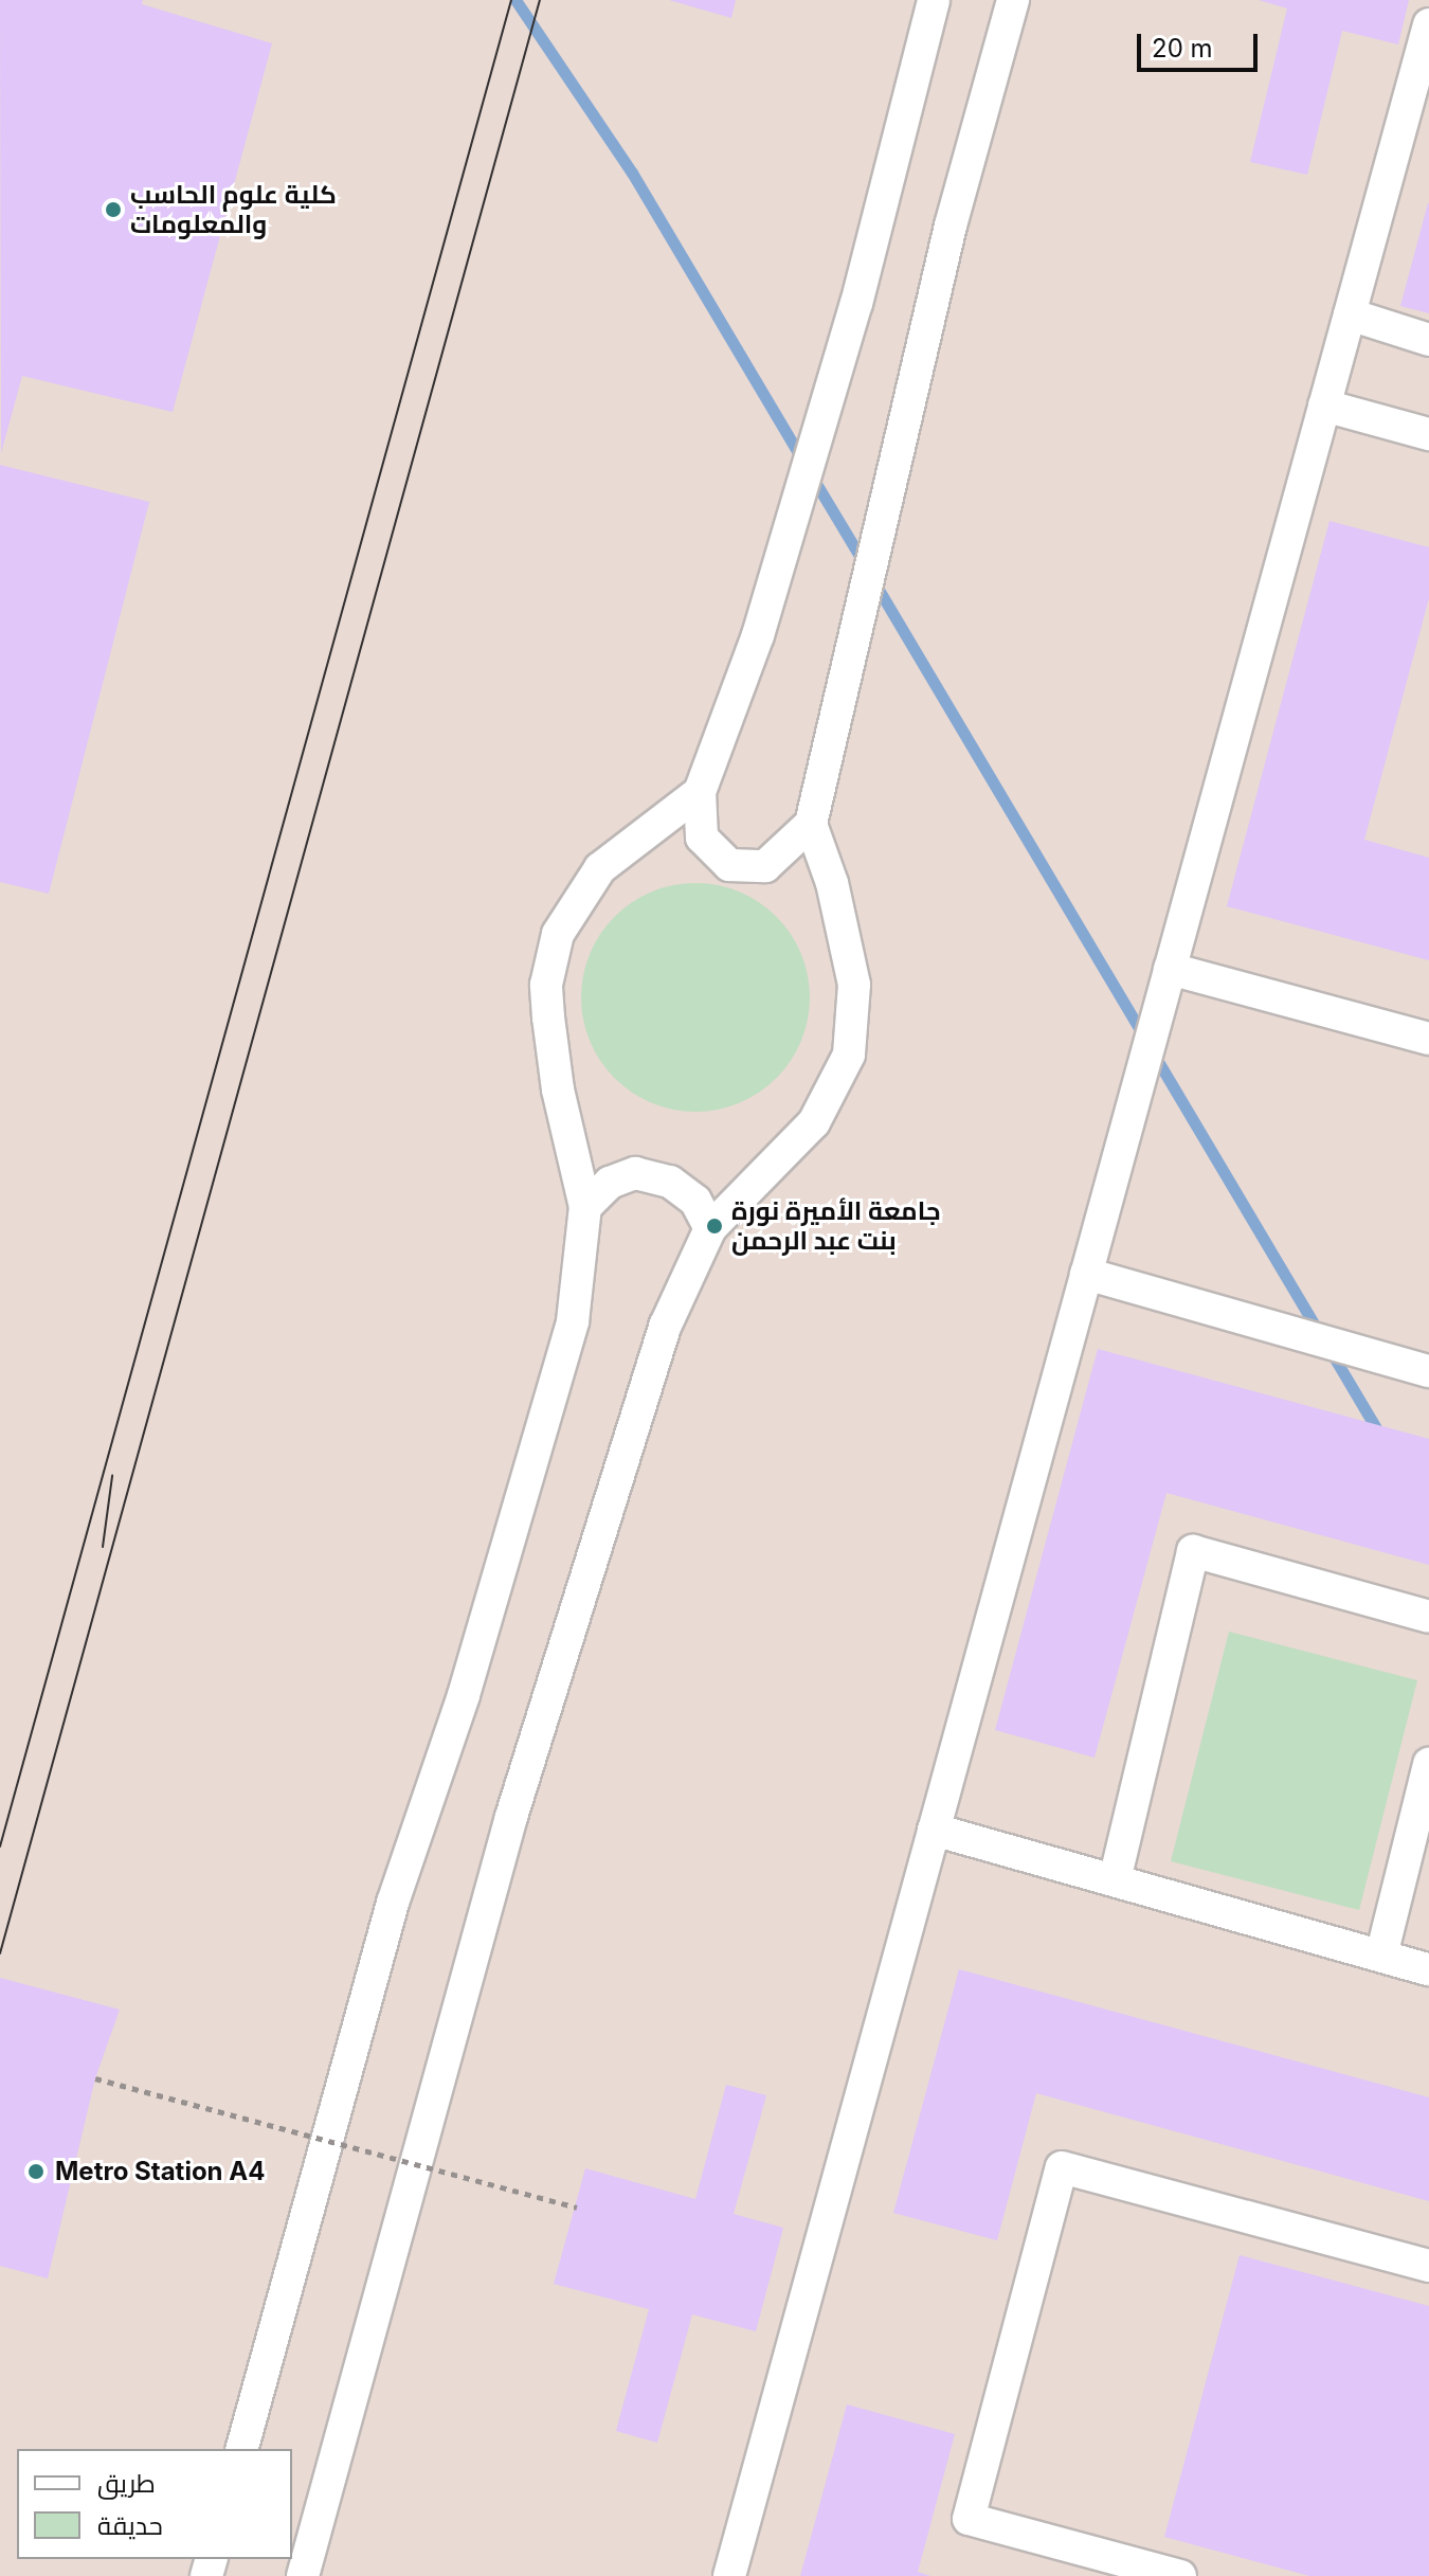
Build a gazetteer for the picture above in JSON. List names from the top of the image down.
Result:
{
  "places": ["كلية علوم الحاسب والمعلومات", "جامعة الأميرة نورة بنت عبد الرحمن", "Metro Station A4"],
  "legend": ["طريق", "حديقة"],
  "scale_bar": "20 m"
}
